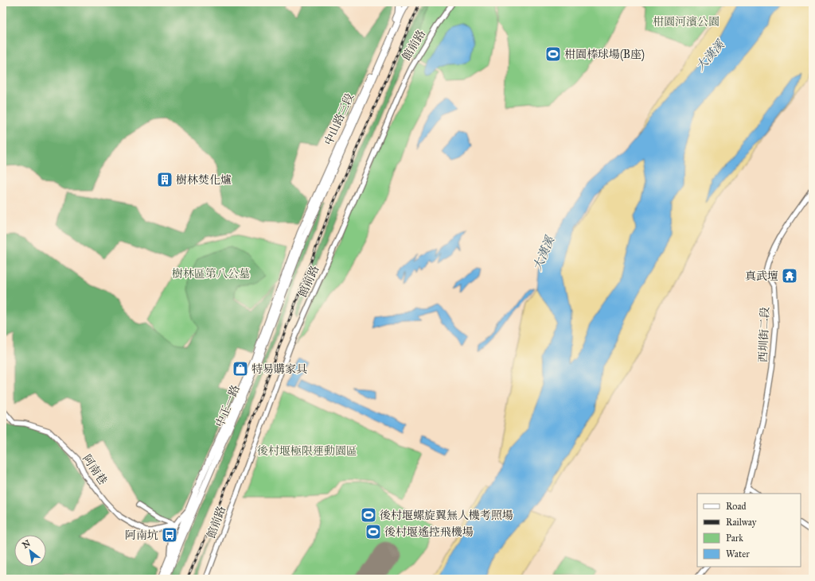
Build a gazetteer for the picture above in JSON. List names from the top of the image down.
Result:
{
  "streets": {
    "main road": ["中山路三段", "中正一路"],
    "street": ["館前路", "西圳街二段", "阿南巷"]
  },
  "crossings": [
    ["中山路三段", "中正一路"]
  ],
  "water": ["大漢溪"],
  "parks": ["柑園河濱公園", "樹林區第八公墓", "後村堰極限運動園區"],
  "places": {
    "sports": ["柑園棒球場(B座)", "後村堰螺旋翼無人機考照場", "後村堰遙控飛機場"],
    "building": ["樹林焚化爐"],
    "temple": ["真武壇"],
    "shop": ["特易購家具"],
    "bus stop": ["阿南坑"]
  },
  "legend": [
    "Road",
    "Railway",
    "Park",
    "Water"
  ],
  "north": "top left"
}
